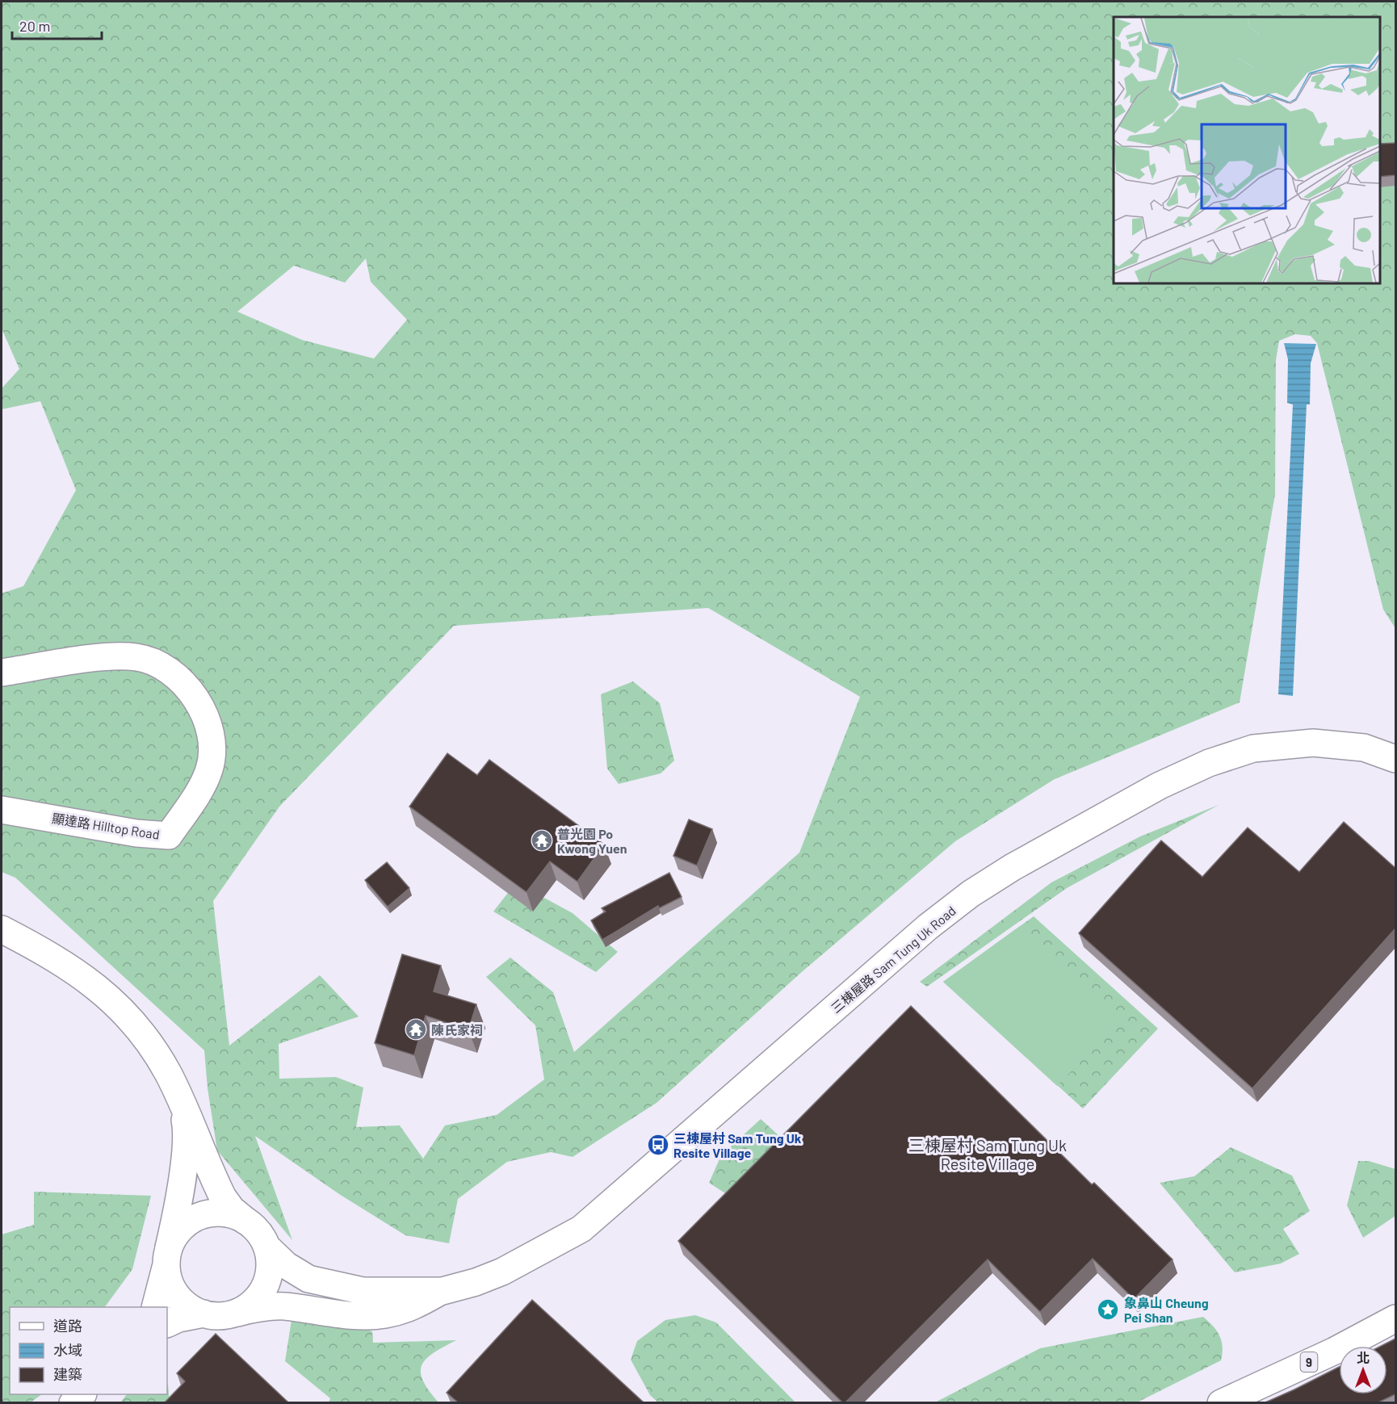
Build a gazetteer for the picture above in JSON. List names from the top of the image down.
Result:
{
  "streets": {
    "main road": ["顯達路 Hilltop Road", "三棟屋路 Sam Tung Uk Road", "9"]
  },
  "districts": ["三棟屋村 Sam Tung Uk Resite Village"],
  "places": {
    "temple": ["普光園 Po Kwong Yuen", "陳氏家祠"],
    "bus stop": ["三棟屋村 Sam Tung Uk Resite Village"],
    "place": ["象鼻山 Cheung Pei Shan"]
  },
  "legend": ["道路", "水域", "建築"],
  "scale_bar": "20 m",
  "north": "top"
}
